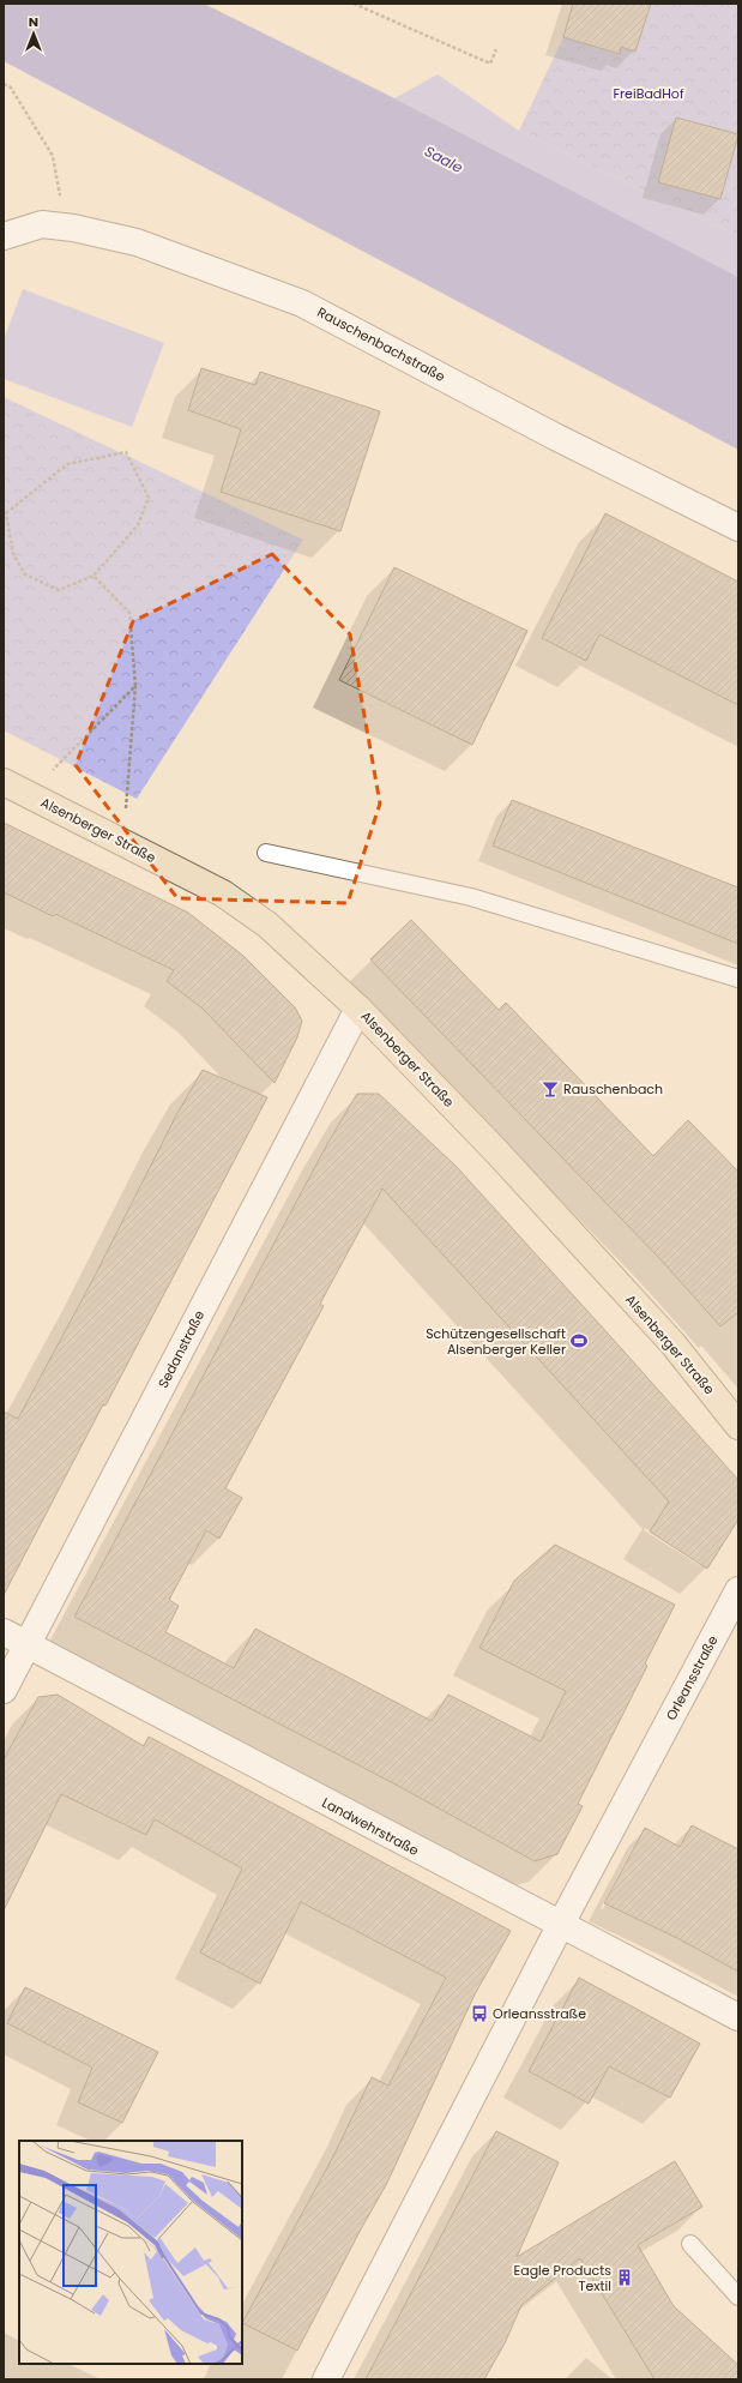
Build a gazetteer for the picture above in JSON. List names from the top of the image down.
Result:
{
  "streets": {
    "street": [
      "Rauschenbachstraße",
      "Alsenberger Straße",
      "Sedanstraße",
      "Orleansstraße",
      "Landwehrstraße"
    ]
  },
  "crossings": [
    ["Alsenberger Straße", "Sedanstraße"],
    ["Sedanstraße", "Landwehrstraße"],
    ["Orleansstraße", "Landwehrstraße"]
  ],
  "water": ["Saale"],
  "parks": ["FreiBadHof"],
  "places": {
    "bar": ["Rauschenbach"],
    "sports": ["Schützengesellschaft Alsenberger Keller"],
    "bus stop": ["Orleansstraße"],
    "building": ["Eagle Products Textil"]
  },
  "north": "top"
}
